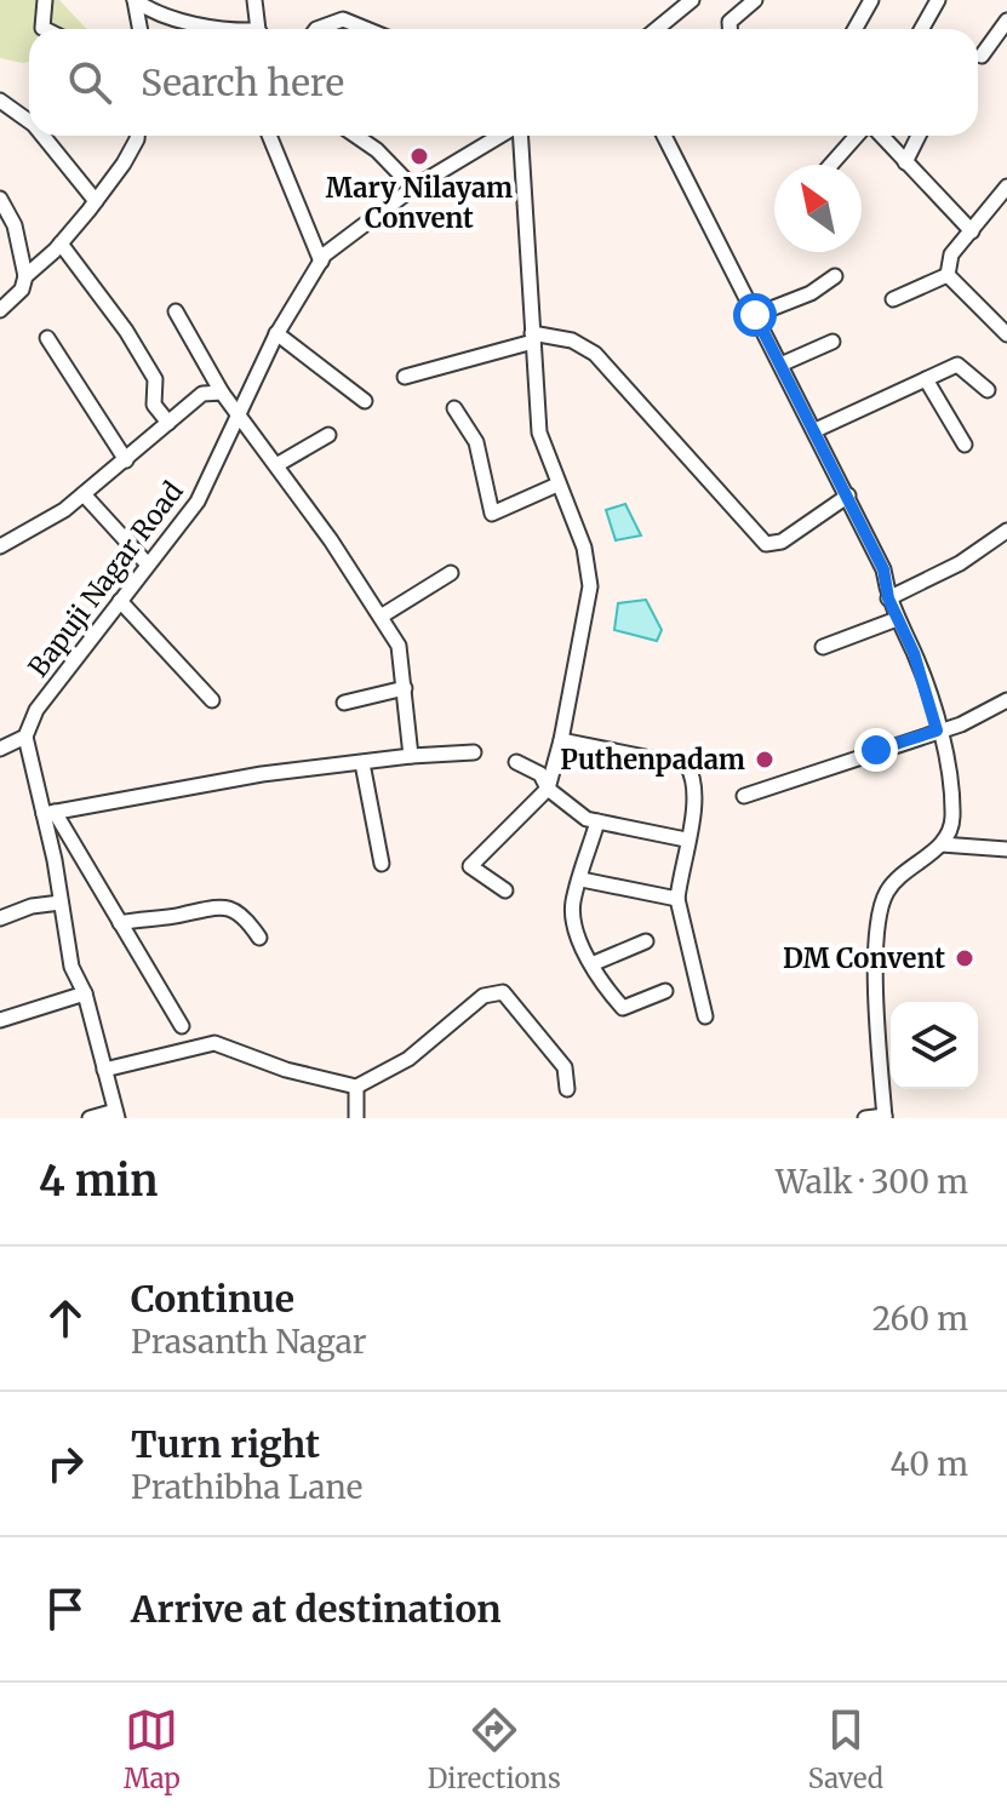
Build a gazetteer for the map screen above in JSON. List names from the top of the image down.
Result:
{
  "streets": {
    "street": ["Bapuji Nagar Road"]
  },
  "places": ["Mary Nilayam Convent", "Puthenpadam", "DM Convent"],
  "north": "top left",
  "page": {
    "search": "Search here",
    "heading": ["4 min", "Walk · 300 m"],
    "list": [
      ["Continue", "Prasanth Nagar", "260 m"],
      ["Turn right", "Prathibha Lane", "40 m"],
      "Arrive at destination"
    ],
    "nav": ["Map", "Directions", "Saved"]
  }
}
